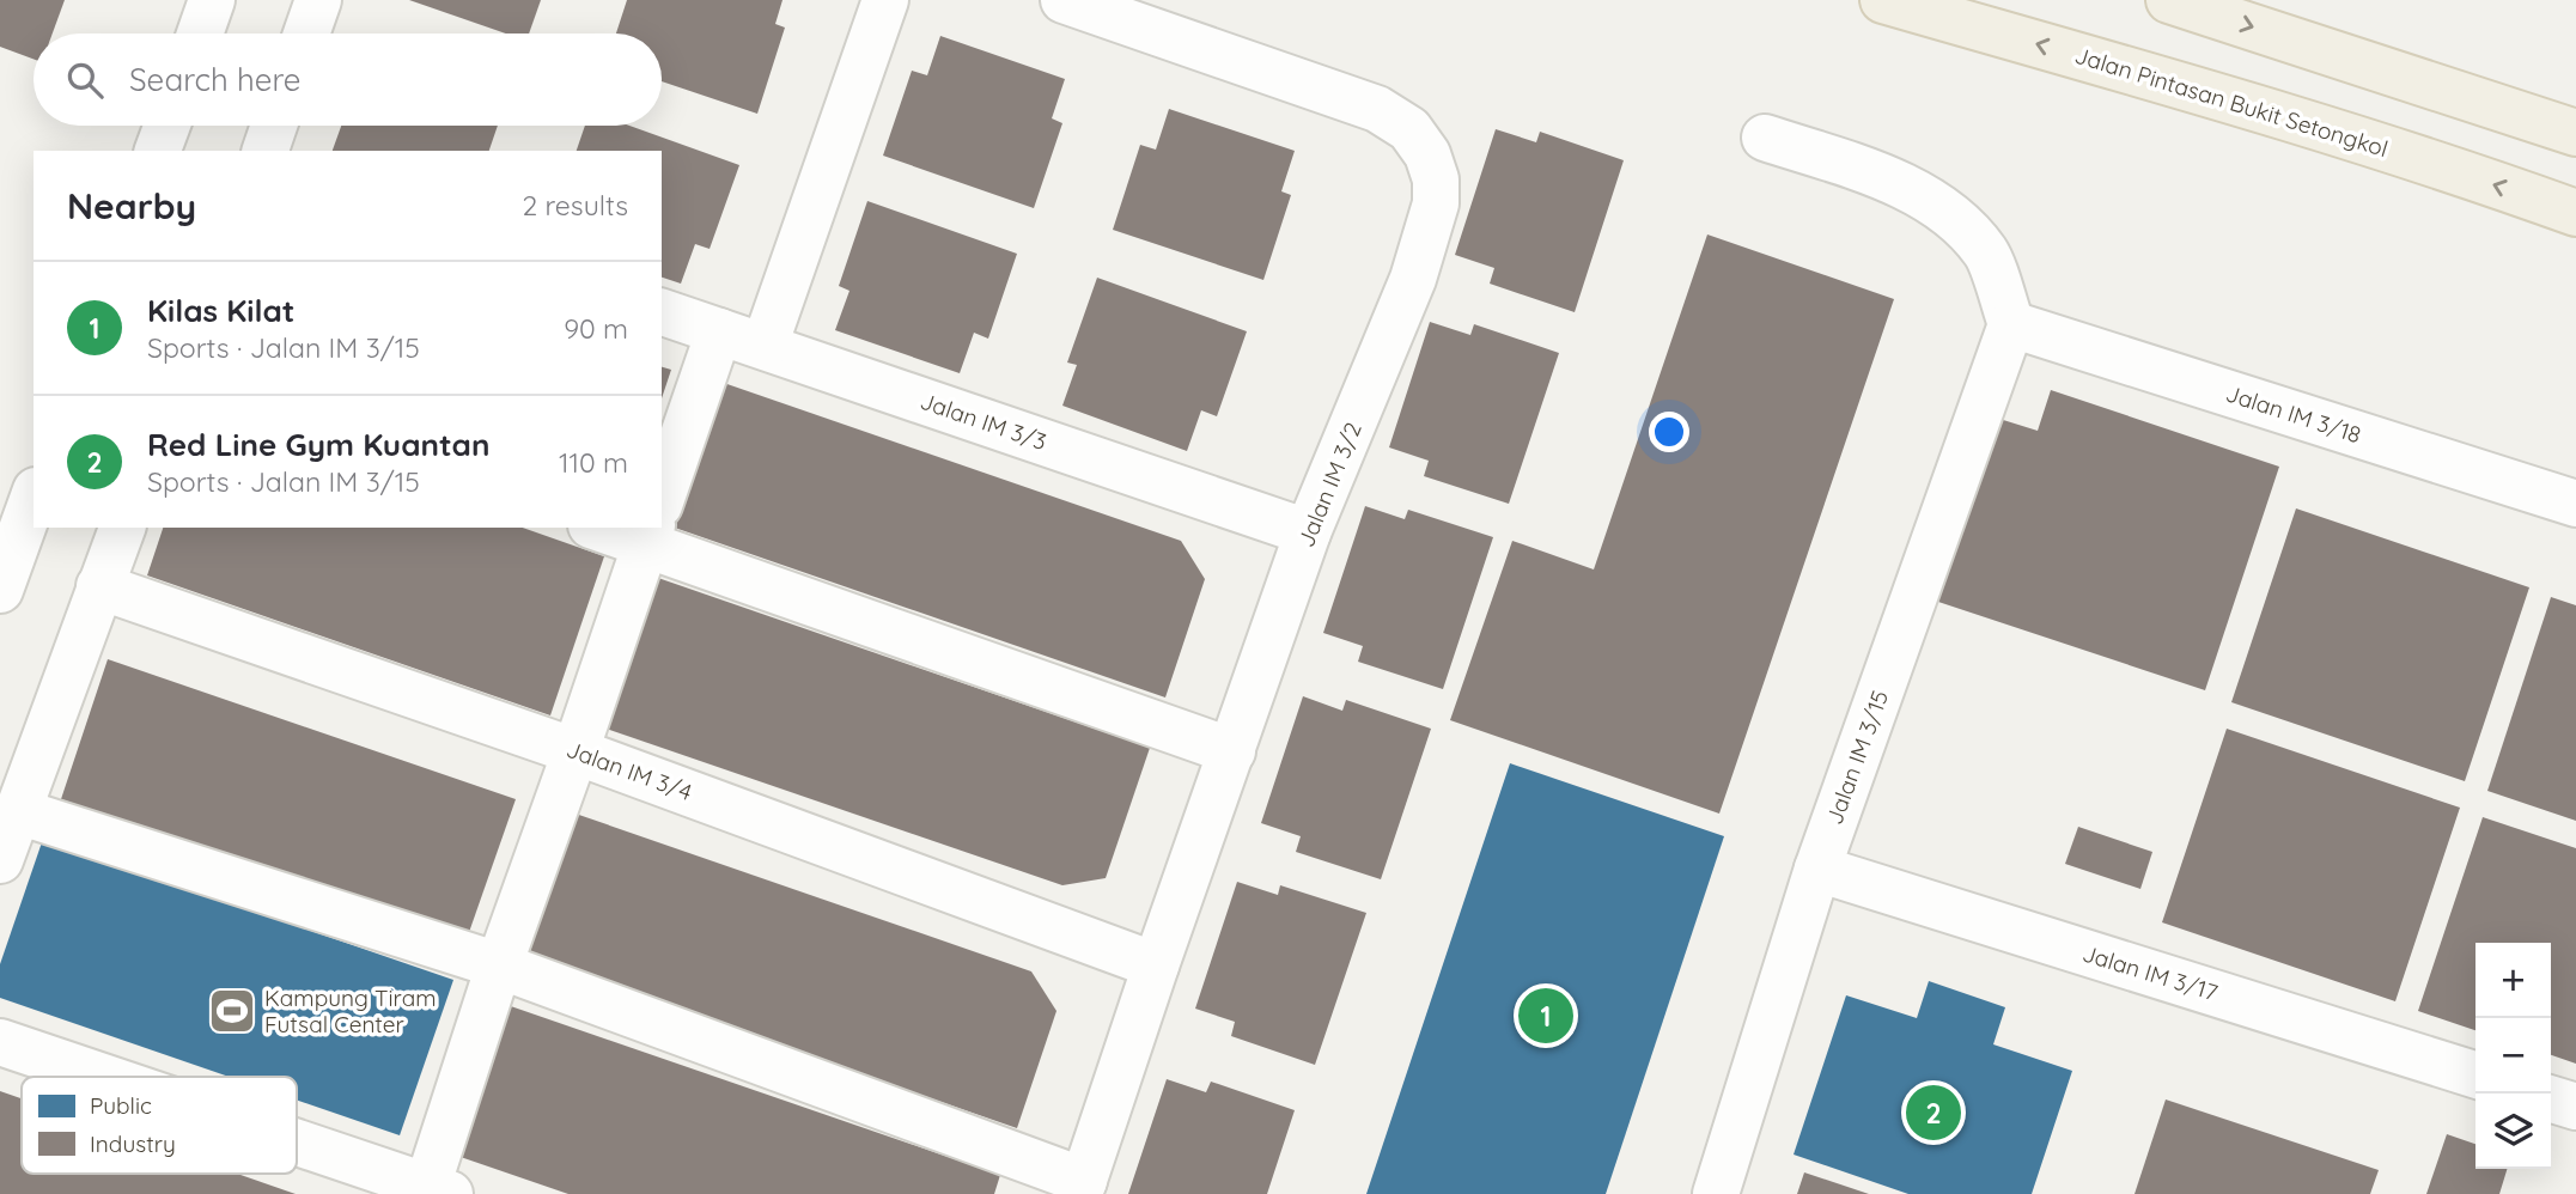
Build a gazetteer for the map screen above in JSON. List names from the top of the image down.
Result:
{
  "streets": {
    "main road": ["Jalan Pintasan Bukit Setongkol"],
    "street": [
      "Jalan IM 3/18",
      "Jalan IM 3/3",
      "Jalan IM 3/2",
      "Jalan IM 3/15",
      "Jalan IM 3/4",
      "Jalan IM 3/17"
    ]
  },
  "crossings": [
    ["Jalan IM 3/18", "Jalan IM 3/15"],
    ["Jalan IM 3/3", "Jalan IM 3/2"],
    ["Jalan IM 3/2", "Jalan IM 3/4"],
    ["Jalan IM 3/15", "Jalan IM 3/17"]
  ],
  "places": {
    "sports": ["Kampung Tiram Futsal Center"]
  },
  "legend": ["Public", "Industry"],
  "page": {
    "search": "Search here",
    "heading": ["Nearby", "2 results"],
    "list": [
      {
        "mark": "1",
        "name": "Kilas Kilat",
        "note": "Sports · Jalan IM 3/15",
        "value": "90 m"
      },
      {
        "mark": "2",
        "name": "Red Line Gym Kuantan",
        "note": "Sports · Jalan IM 3/15",
        "value": "110 m"
      }
    ],
    "map_buttons": ["+", "−"],
    "pins": ["1", "2"]
  }
}
